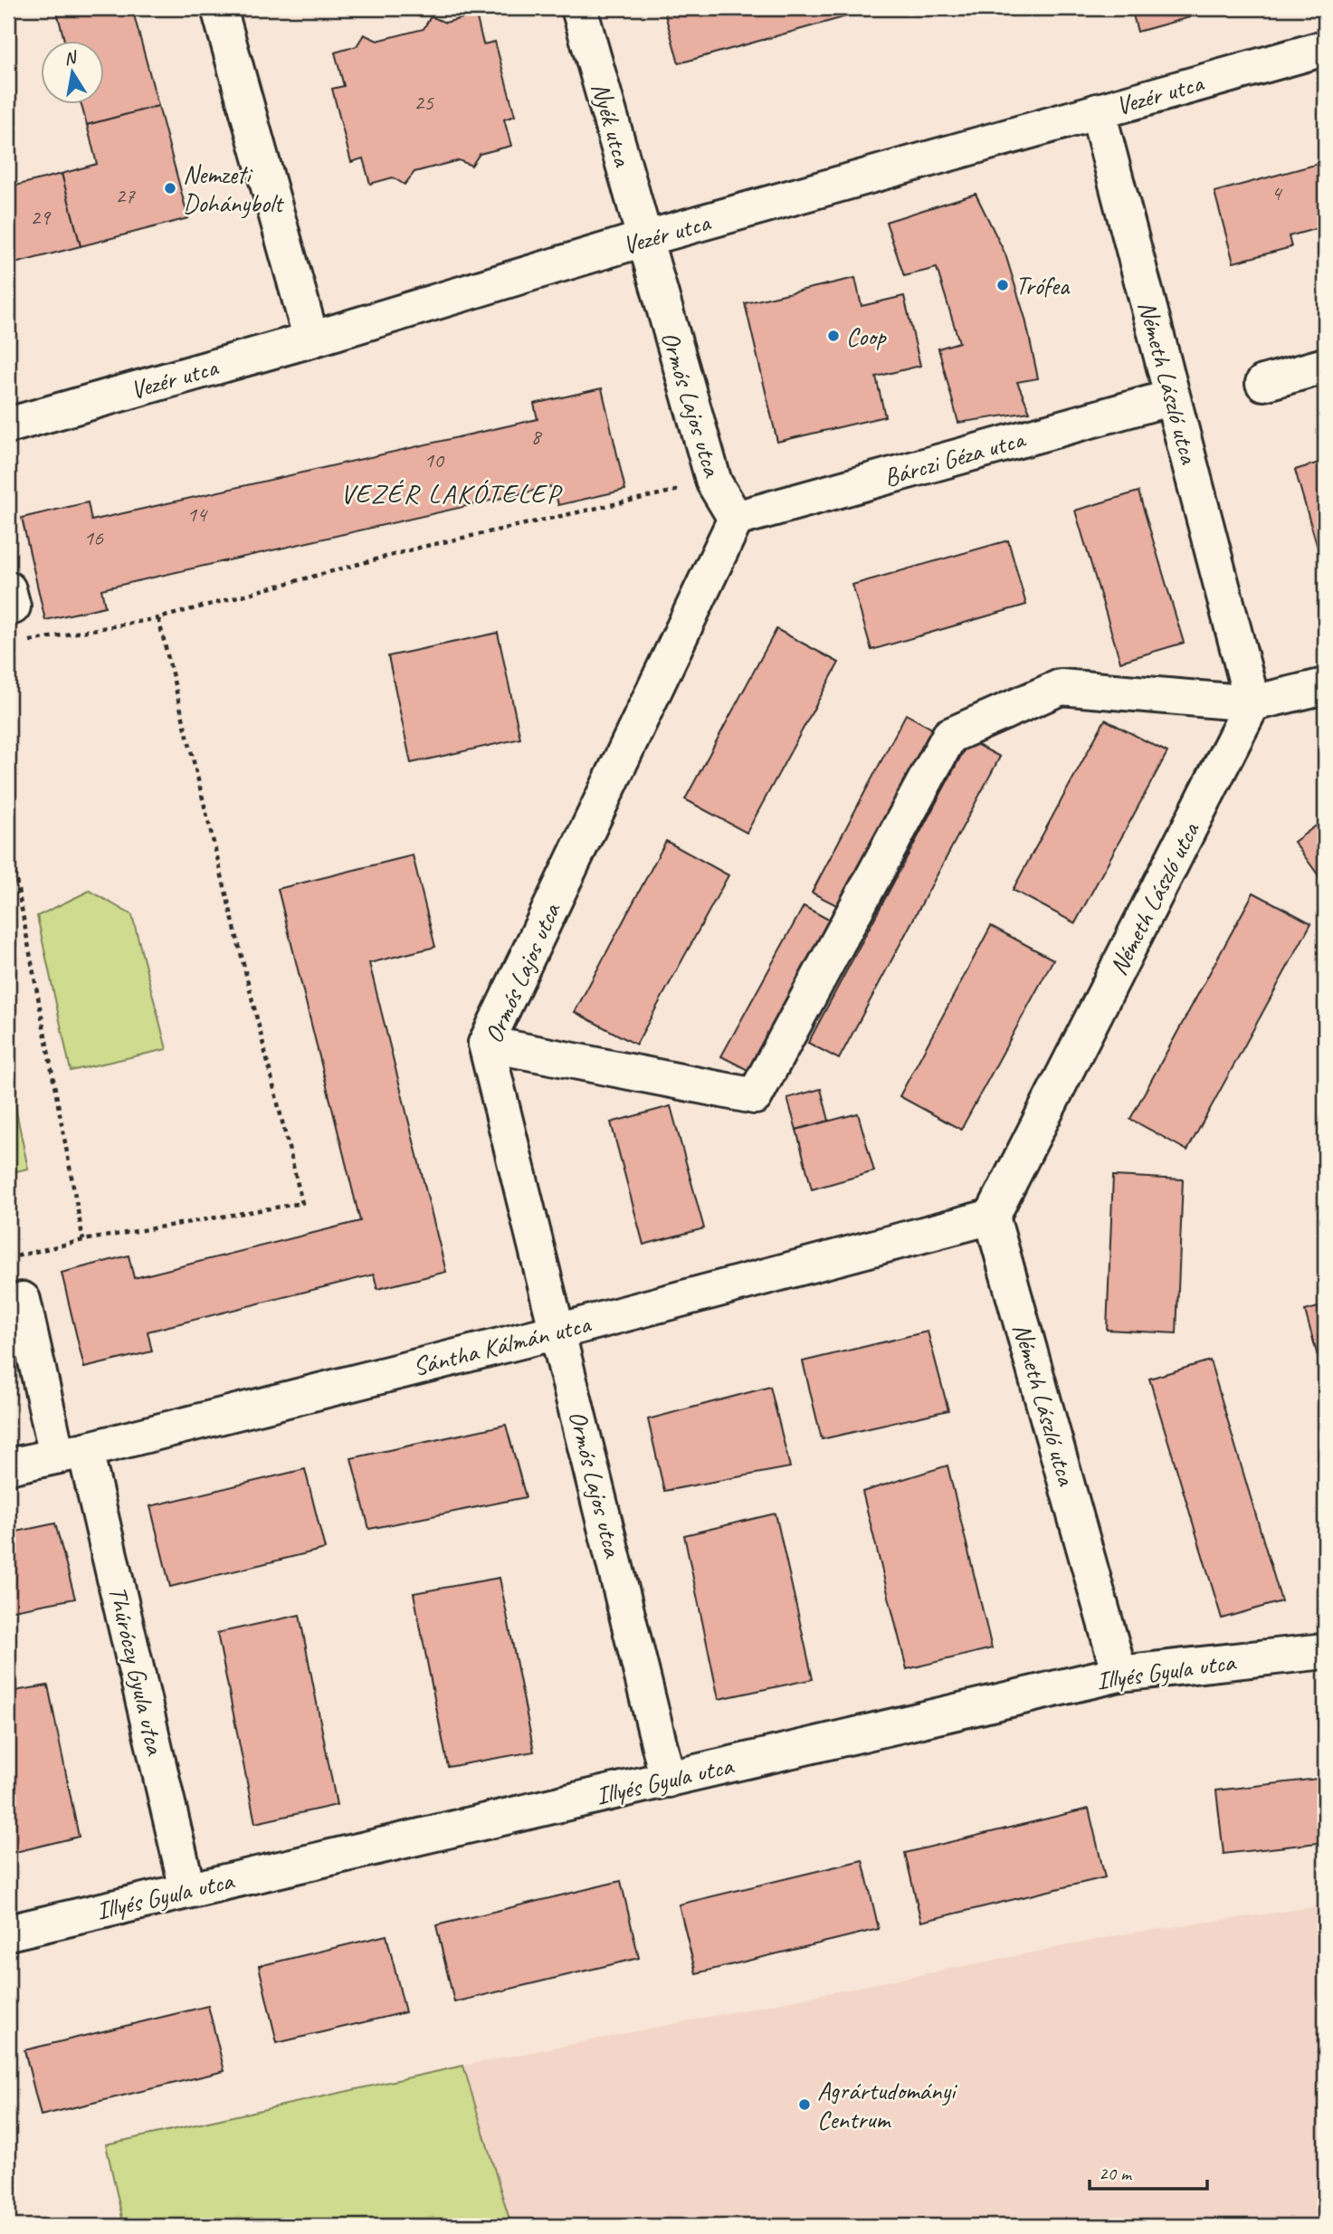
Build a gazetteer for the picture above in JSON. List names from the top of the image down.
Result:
{
  "streets": {
    "street": [
      "Vezér utca",
      "Nyék utca",
      "Németh László utca",
      "Ormós Lajos utca",
      "Bárczi Géza utca",
      "Sántha Kálmán utca",
      "Thúróczy Gyula utca",
      "Illyés Gyula utca"
    ]
  },
  "crossings": [
    ["Vezér utca", "Nyék utca"],
    ["Vezér utca", "Németh László utca"],
    ["Vezér utca", "Ormós Lajos utca"],
    ["Nyék utca", "Ormós Lajos utca"],
    ["Németh László utca", "Bárczi Géza utca"],
    ["Németh László utca", "Sántha Kálmán utca"],
    ["Németh László utca", "Illyés Gyula utca"],
    ["Ormós Lajos utca", "Bárczi Géza utca"],
    ["Ormós Lajos utca", "Sántha Kálmán utca"],
    ["Ormós Lajos utca", "Illyés Gyula utca"],
    ["Sántha Kálmán utca", "Thúróczy Gyula utca"],
    ["Thúróczy Gyula utca", "Illyés Gyula utca"]
  ],
  "districts": ["VEZÉR LAKÓTELEP"],
  "places": [
    "Nemzeti Dohánybolt",
    "Trófea",
    "Coop",
    "Agrártudományi Centrum"
  ],
  "house_numbers": [
    "25",
    "4",
    "27",
    "29",
    "8",
    "10",
    "14",
    "16"
  ],
  "scale_bar": "20 m",
  "north": "top"
}
